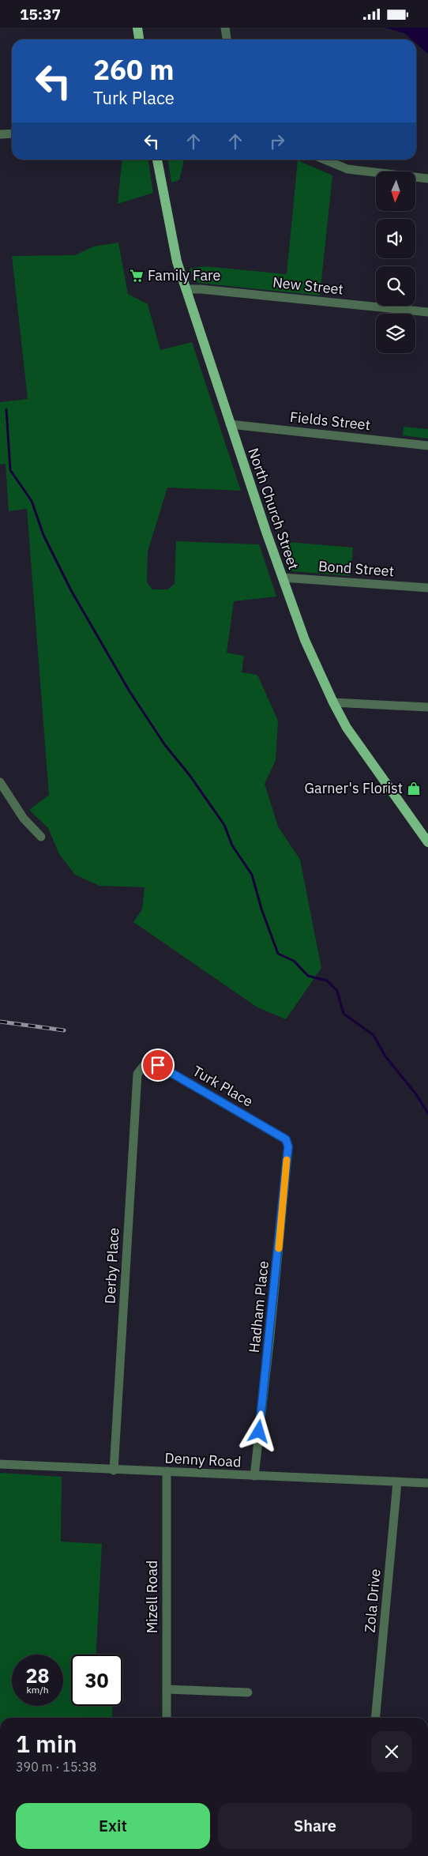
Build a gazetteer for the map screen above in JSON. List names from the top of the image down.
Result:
{
  "streets": {
    "main road": ["North Church Street"],
    "street": [
      "New Street",
      "Fields Street",
      "Bond Street",
      "Turk Place",
      "Derby Place",
      "Hadham Place",
      "Denny Road",
      "Mizell Road",
      "Zola Drive"
    ]
  },
  "crossings": [
    ["New Street", "North Church Street"],
    ["Fields Street", "North Church Street"],
    ["North Church Street", "Bond Street"],
    ["Turk Place", "Derby Place"],
    ["Turk Place", "Hadham Place"],
    ["Derby Place", "Denny Road"],
    ["Hadham Place", "Denny Road"],
    ["Denny Road", "Mizell Road"],
    ["Denny Road", "Zola Drive"]
  ],
  "places": {
    "supermarket": ["Family Fare"],
    "shop": ["Garner's Florist"]
  },
  "north": "bottom",
  "page": {
    "status": "15:37",
    "turn": ["260 m", "Turk Place"],
    "speed": "28 km/h",
    "limit": "30",
    "heading": ["1 min", "390 m · 15:38"],
    "buttons": ["Exit", "Share"]
  }
}
